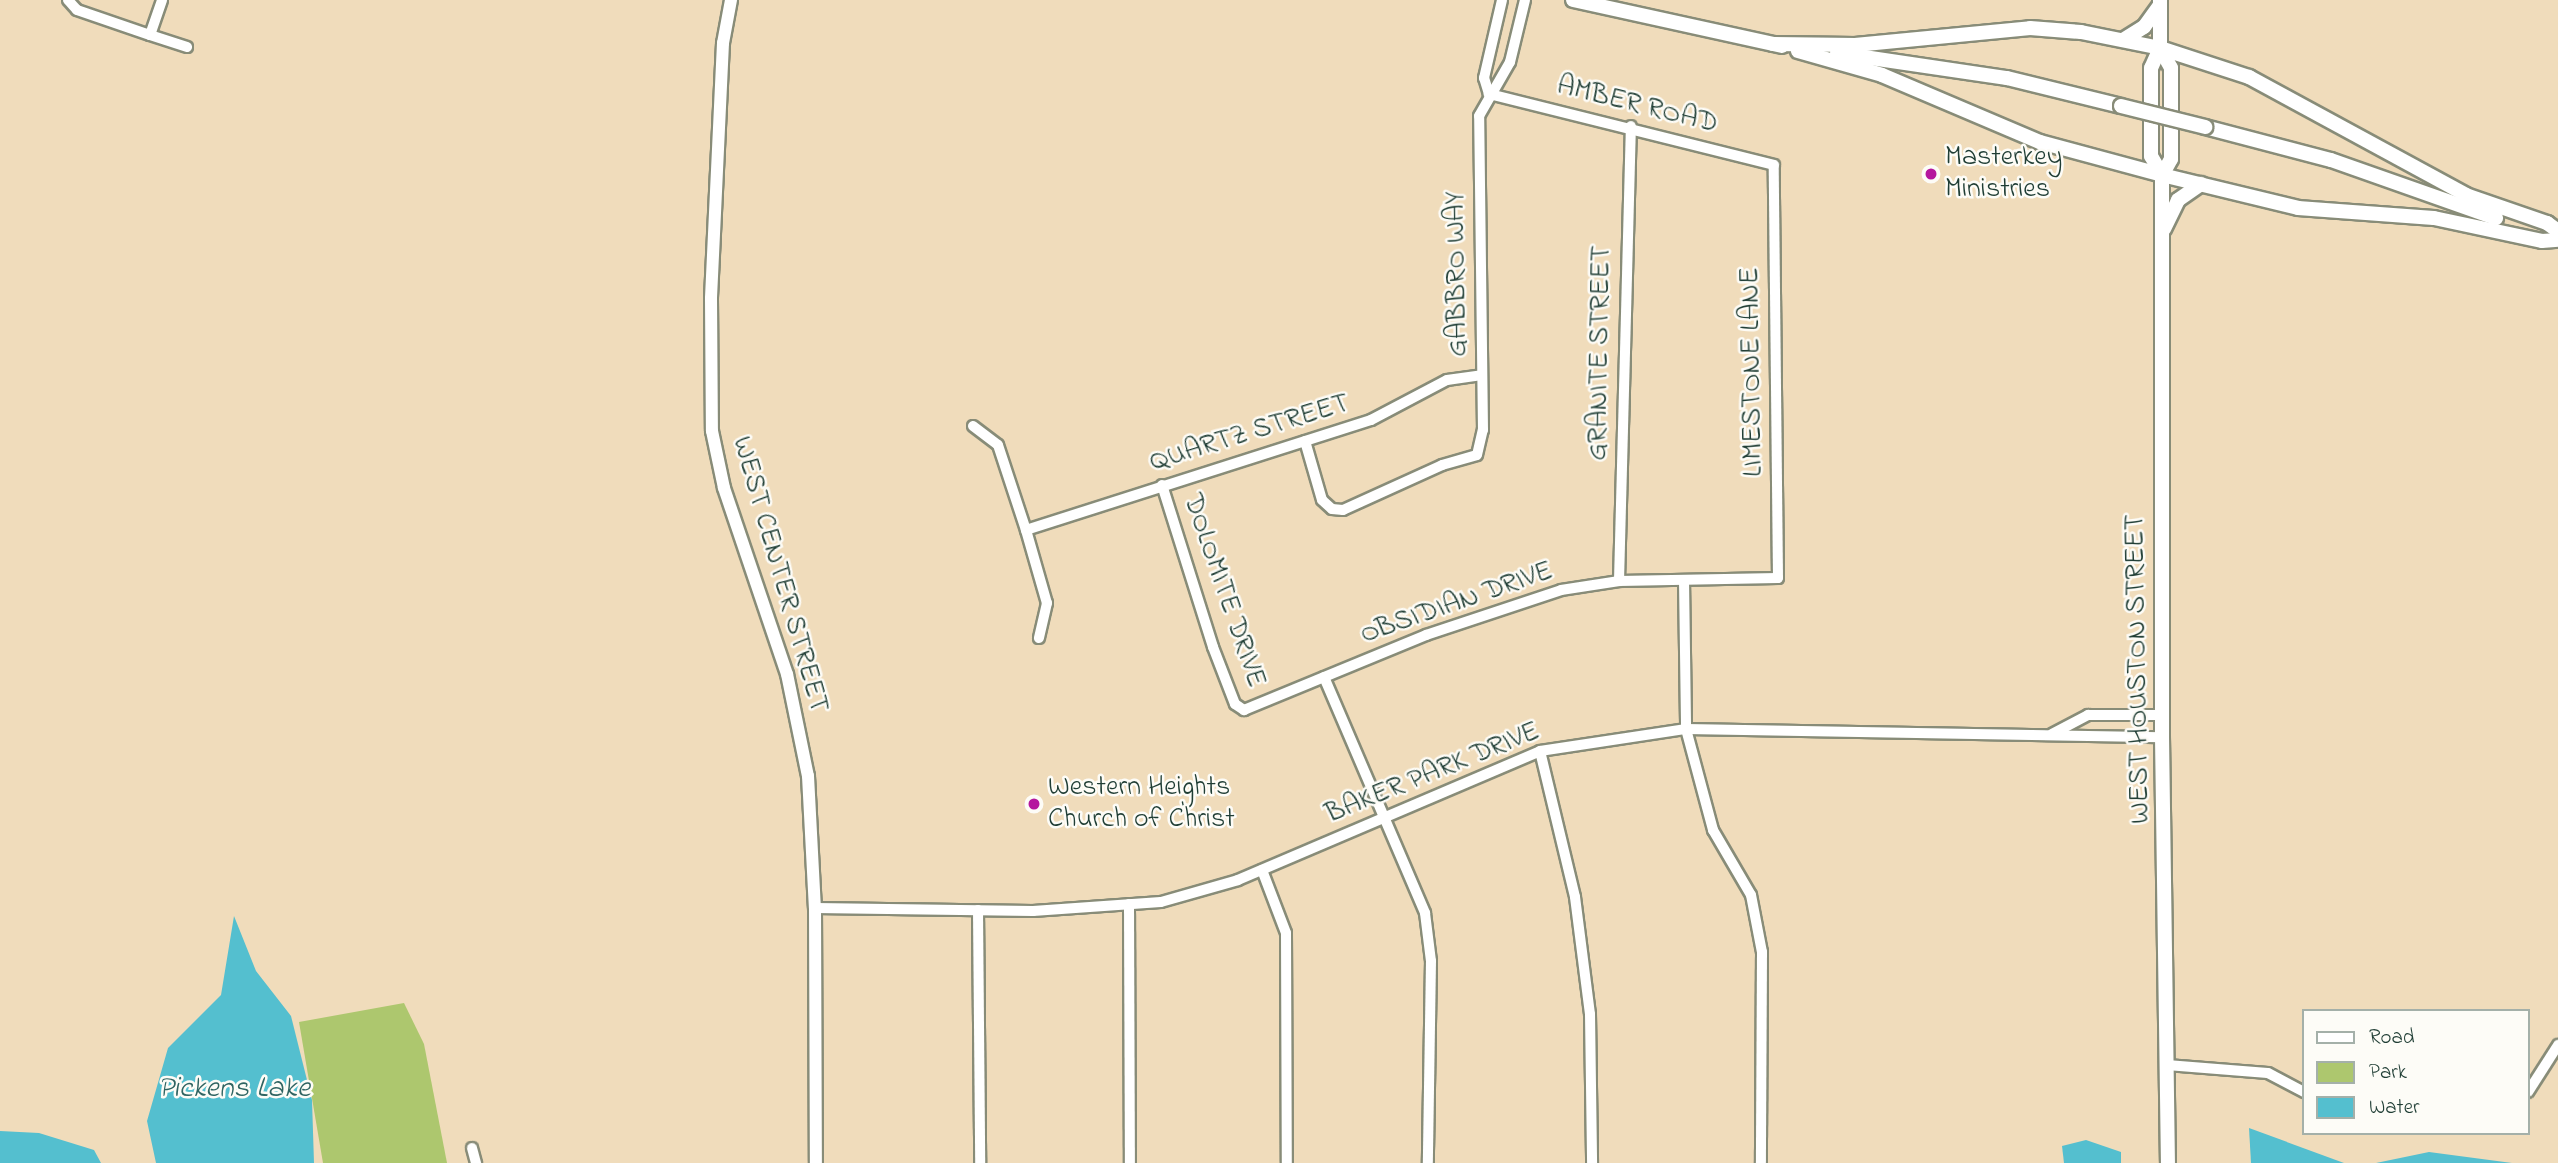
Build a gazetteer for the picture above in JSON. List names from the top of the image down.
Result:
{
  "streets": {
    "main road": ["WEST HOUSTON STREET"],
    "street": [
      "AMBER ROAD",
      "GABBRO WAY",
      "GRANITE STREET",
      "LIMESTONE LANE",
      "QUARTZ STREET",
      "WEST CENTER STREET",
      "DOLOMITE DRIVE",
      "OBSIDIAN DRIVE",
      "BAKER PARK DRIVE"
    ]
  },
  "crossings": [
    ["AMBER ROAD", "GABBRO WAY"],
    ["AMBER ROAD", "GRANITE STREET"],
    ["AMBER ROAD", "LIMESTONE LANE"],
    ["GABBRO WAY", "QUARTZ STREET"],
    ["GRANITE STREET", "OBSIDIAN DRIVE"],
    ["LIMESTONE LANE", "OBSIDIAN DRIVE"],
    ["QUARTZ STREET", "DOLOMITE DRIVE"],
    ["WEST CENTER STREET", "BAKER PARK DRIVE"],
    ["DOLOMITE DRIVE", "OBSIDIAN DRIVE"],
    ["WEST HOUSTON STREET", "BAKER PARK DRIVE"]
  ],
  "water": ["Pickens Lake"],
  "places": ["Masterkey Ministries", "Western Heights Church of Christ"],
  "legend": ["Road", "Park", "Water"]
}
